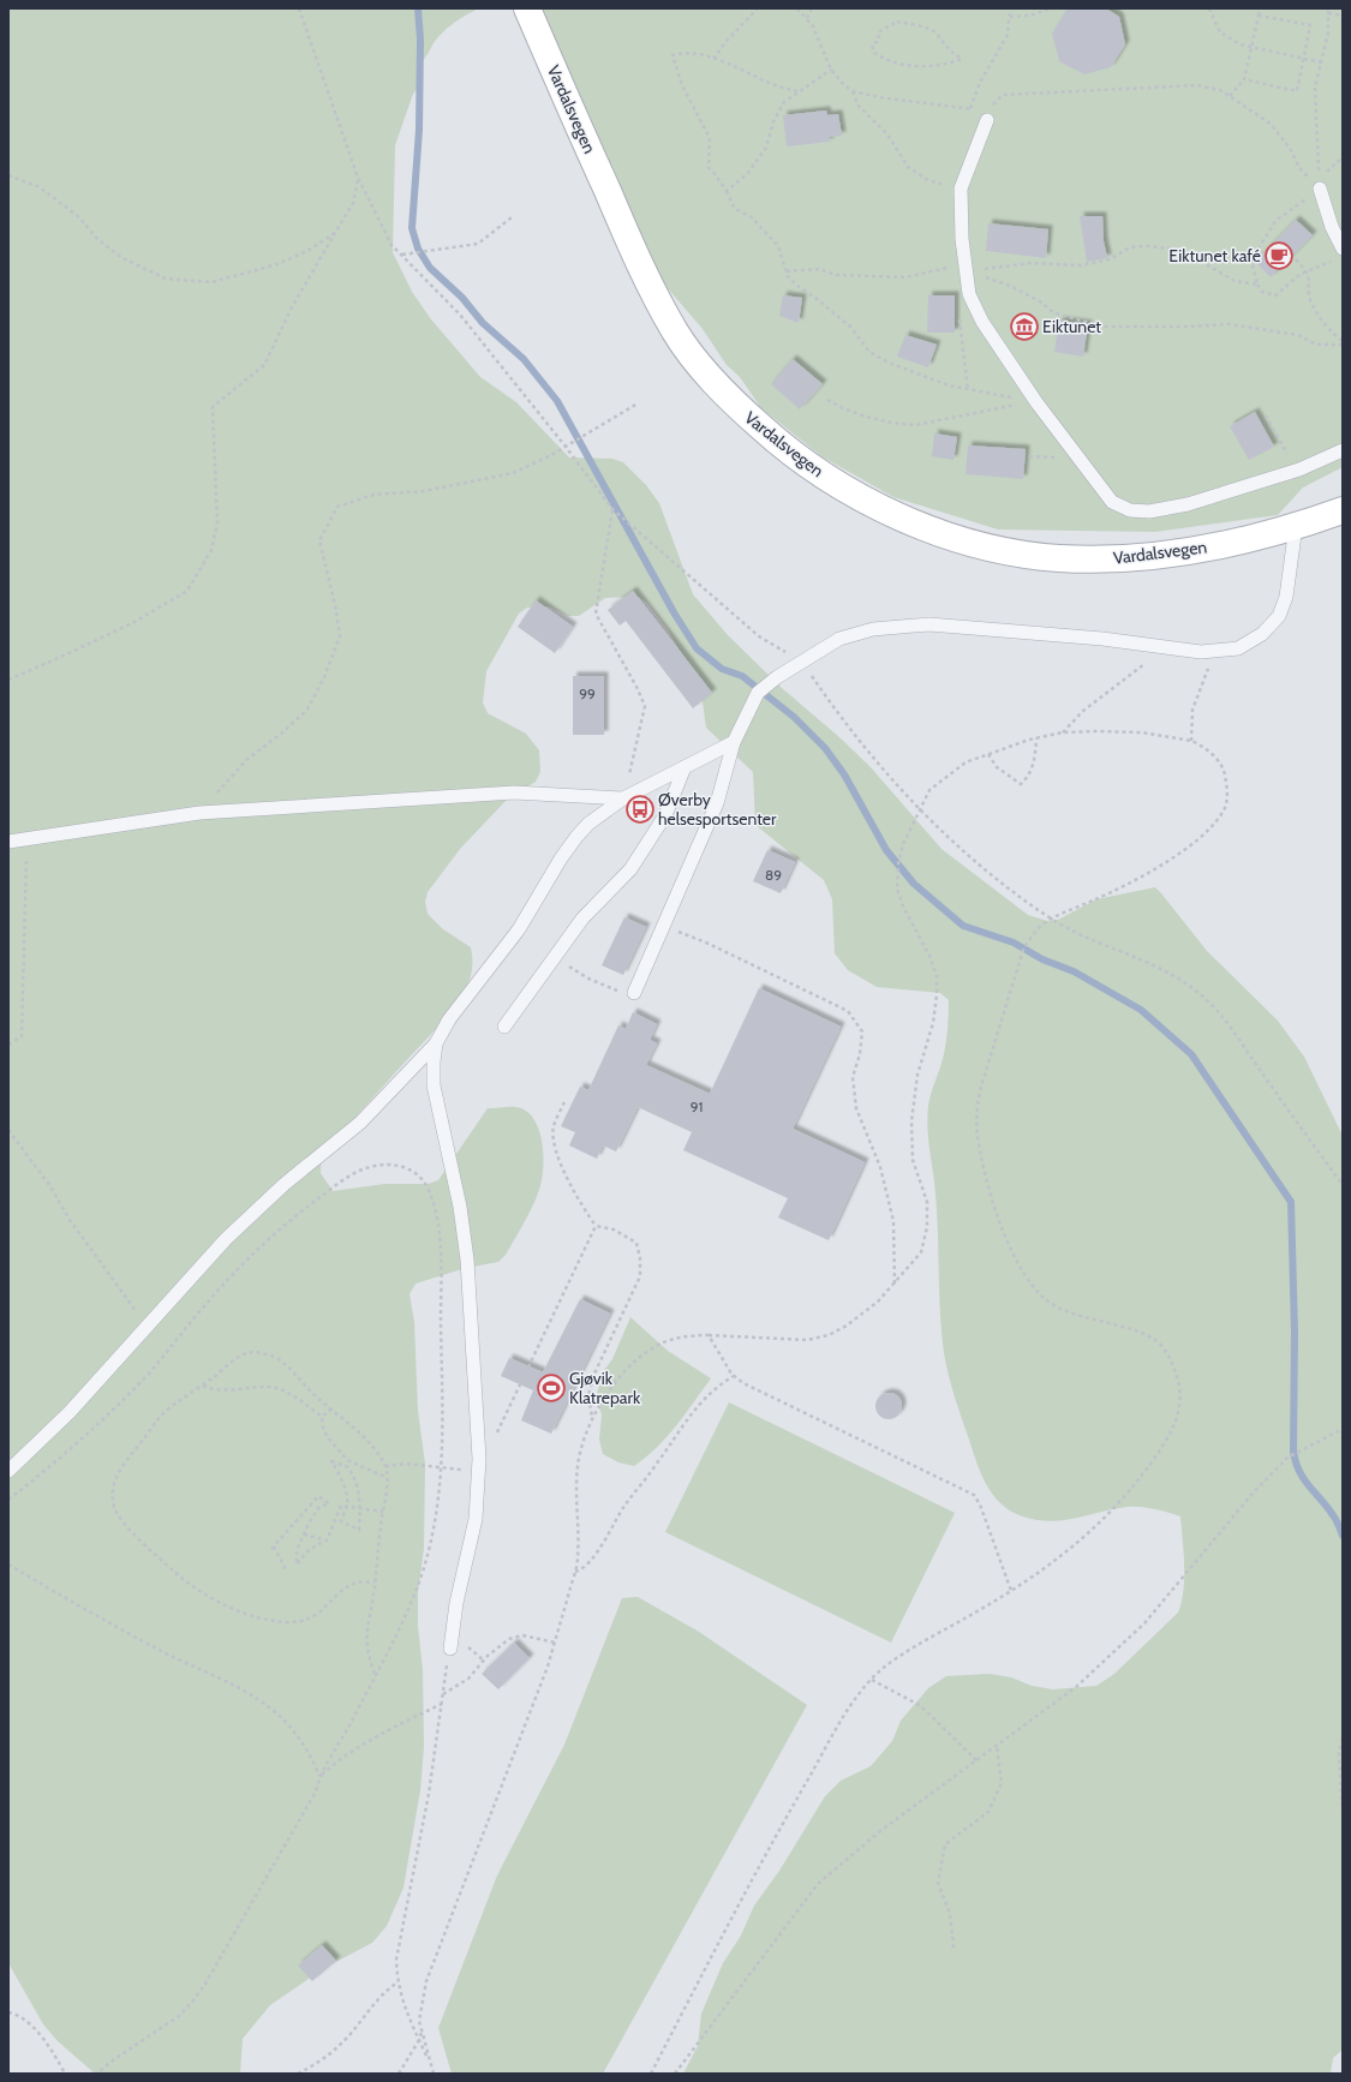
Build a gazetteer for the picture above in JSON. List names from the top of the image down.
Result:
{
  "streets": {
    "main road": ["Vardalsvegen"]
  },
  "places": {
    "cafe": ["Eiktunet kafé"],
    "museum": ["Eiktunet"],
    "bus stop": ["Øverby helsesportsenter"],
    "sports": ["Gjøvik Klatrepark"]
  },
  "house_numbers": ["99", "89", "91"]
}
